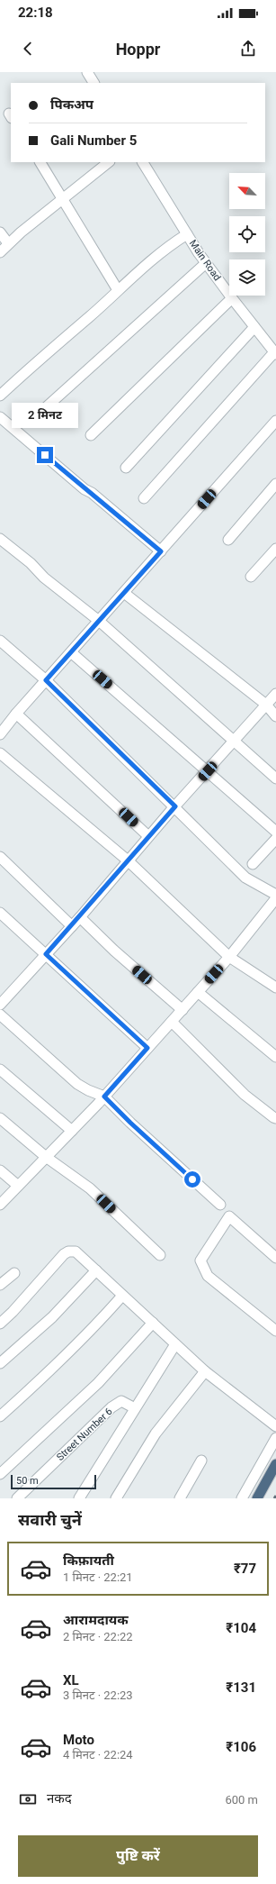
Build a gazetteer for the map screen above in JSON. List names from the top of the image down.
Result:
{
  "streets": {
    "street": ["Main Road", "Street Number 6"]
  },
  "scale_bar": "50 m",
  "north": "top left",
  "page": {
    "status": "22:18",
    "header": "Hoppr",
    "banner": ["पिकअप", "Gali Number 5"],
    "bubble": "2 मिनट",
    "scale": "50 m",
    "heading": "सवारी चुनें",
    "list": [
      {
        "name": "किफ़ायती",
        "note": "1 मिनट · 22:21",
        "value": "₹77"
      },
      {
        "name": "आरामदायक",
        "note": "2 मिनट · 22:22",
        "value": "₹104"
      },
      {
        "name": "XL",
        "note": "3 मिनट · 22:23",
        "value": "₹131"
      },
      {
        "name": "Moto",
        "note": "4 मिनट · 22:24",
        "value": "₹106"
      }
    ],
    "pay": ["नकद", "600 m"],
    "buttons": "पुष्टि करें"
  }
}
